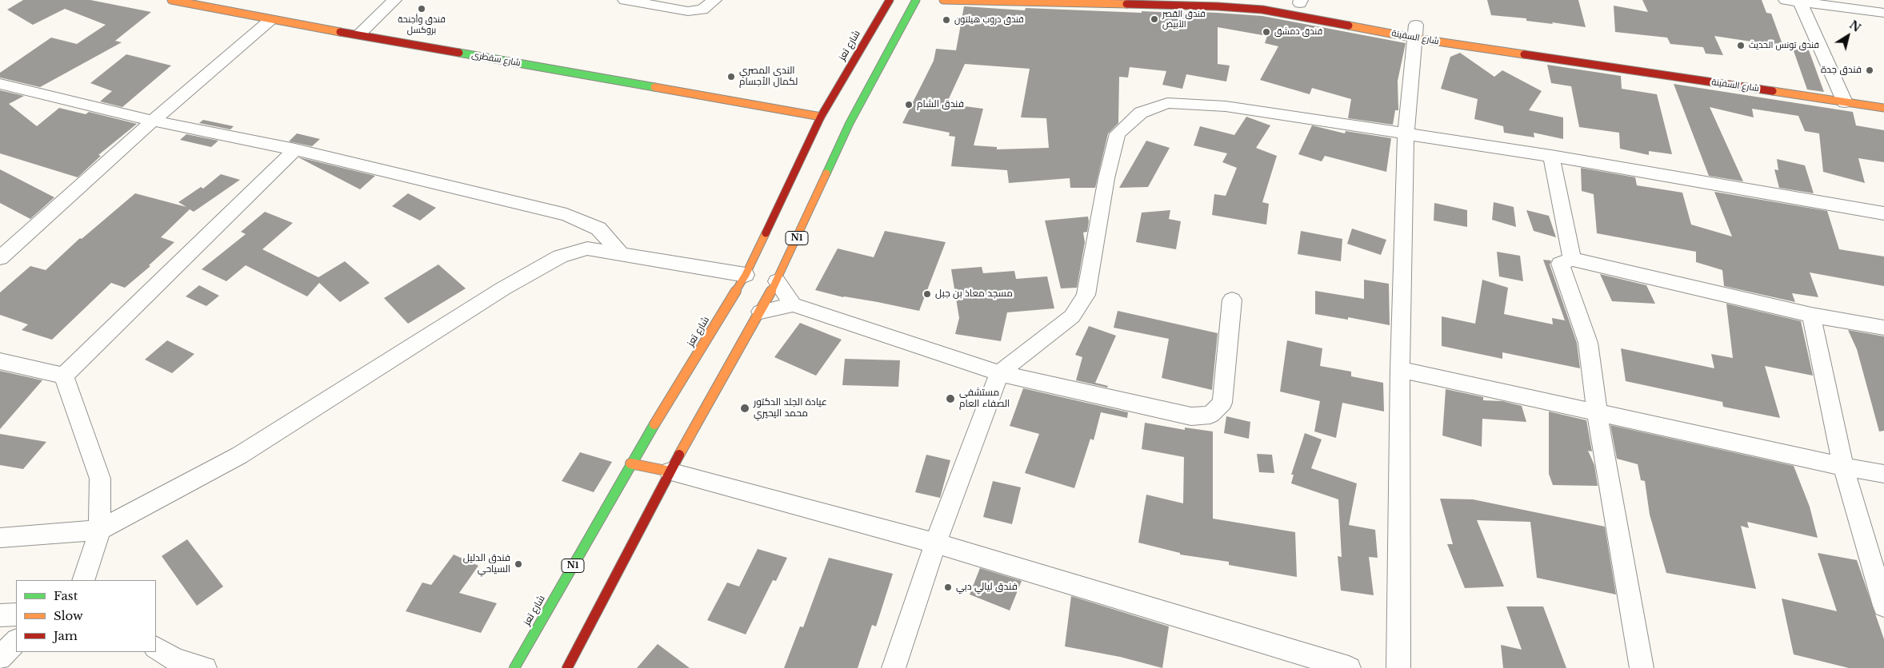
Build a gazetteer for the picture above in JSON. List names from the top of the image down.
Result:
{
  "streets": {
    "main road": [
      "شارع السفينة",
      "شارع تعز",
      "شارع سقطرى",
      "N1"
    ]
  },
  "crossings": [
    ["شارع تعز", "شارع سقطرى"]
  ],
  "places": [
    "فندق وأجنحة بروكسل",
    "فندق القصر الأبيض",
    "فندق دروب هيلتون",
    "فندق دمشق",
    "فندق تونس الحديث",
    "فندق جدة",
    "الندي المصري لكمال الأجسام",
    "فندق الشام",
    "مسجد معاذ بن جبل",
    "مستشفى الصفاء العام",
    "عيادة الجلد الدكتور محمد اليحيري",
    "فندق الدليل السياحي",
    "فندق ليالي دبي"
  ],
  "legend": ["Fast", "Slow", "Jam"],
  "north": "top right"
}
